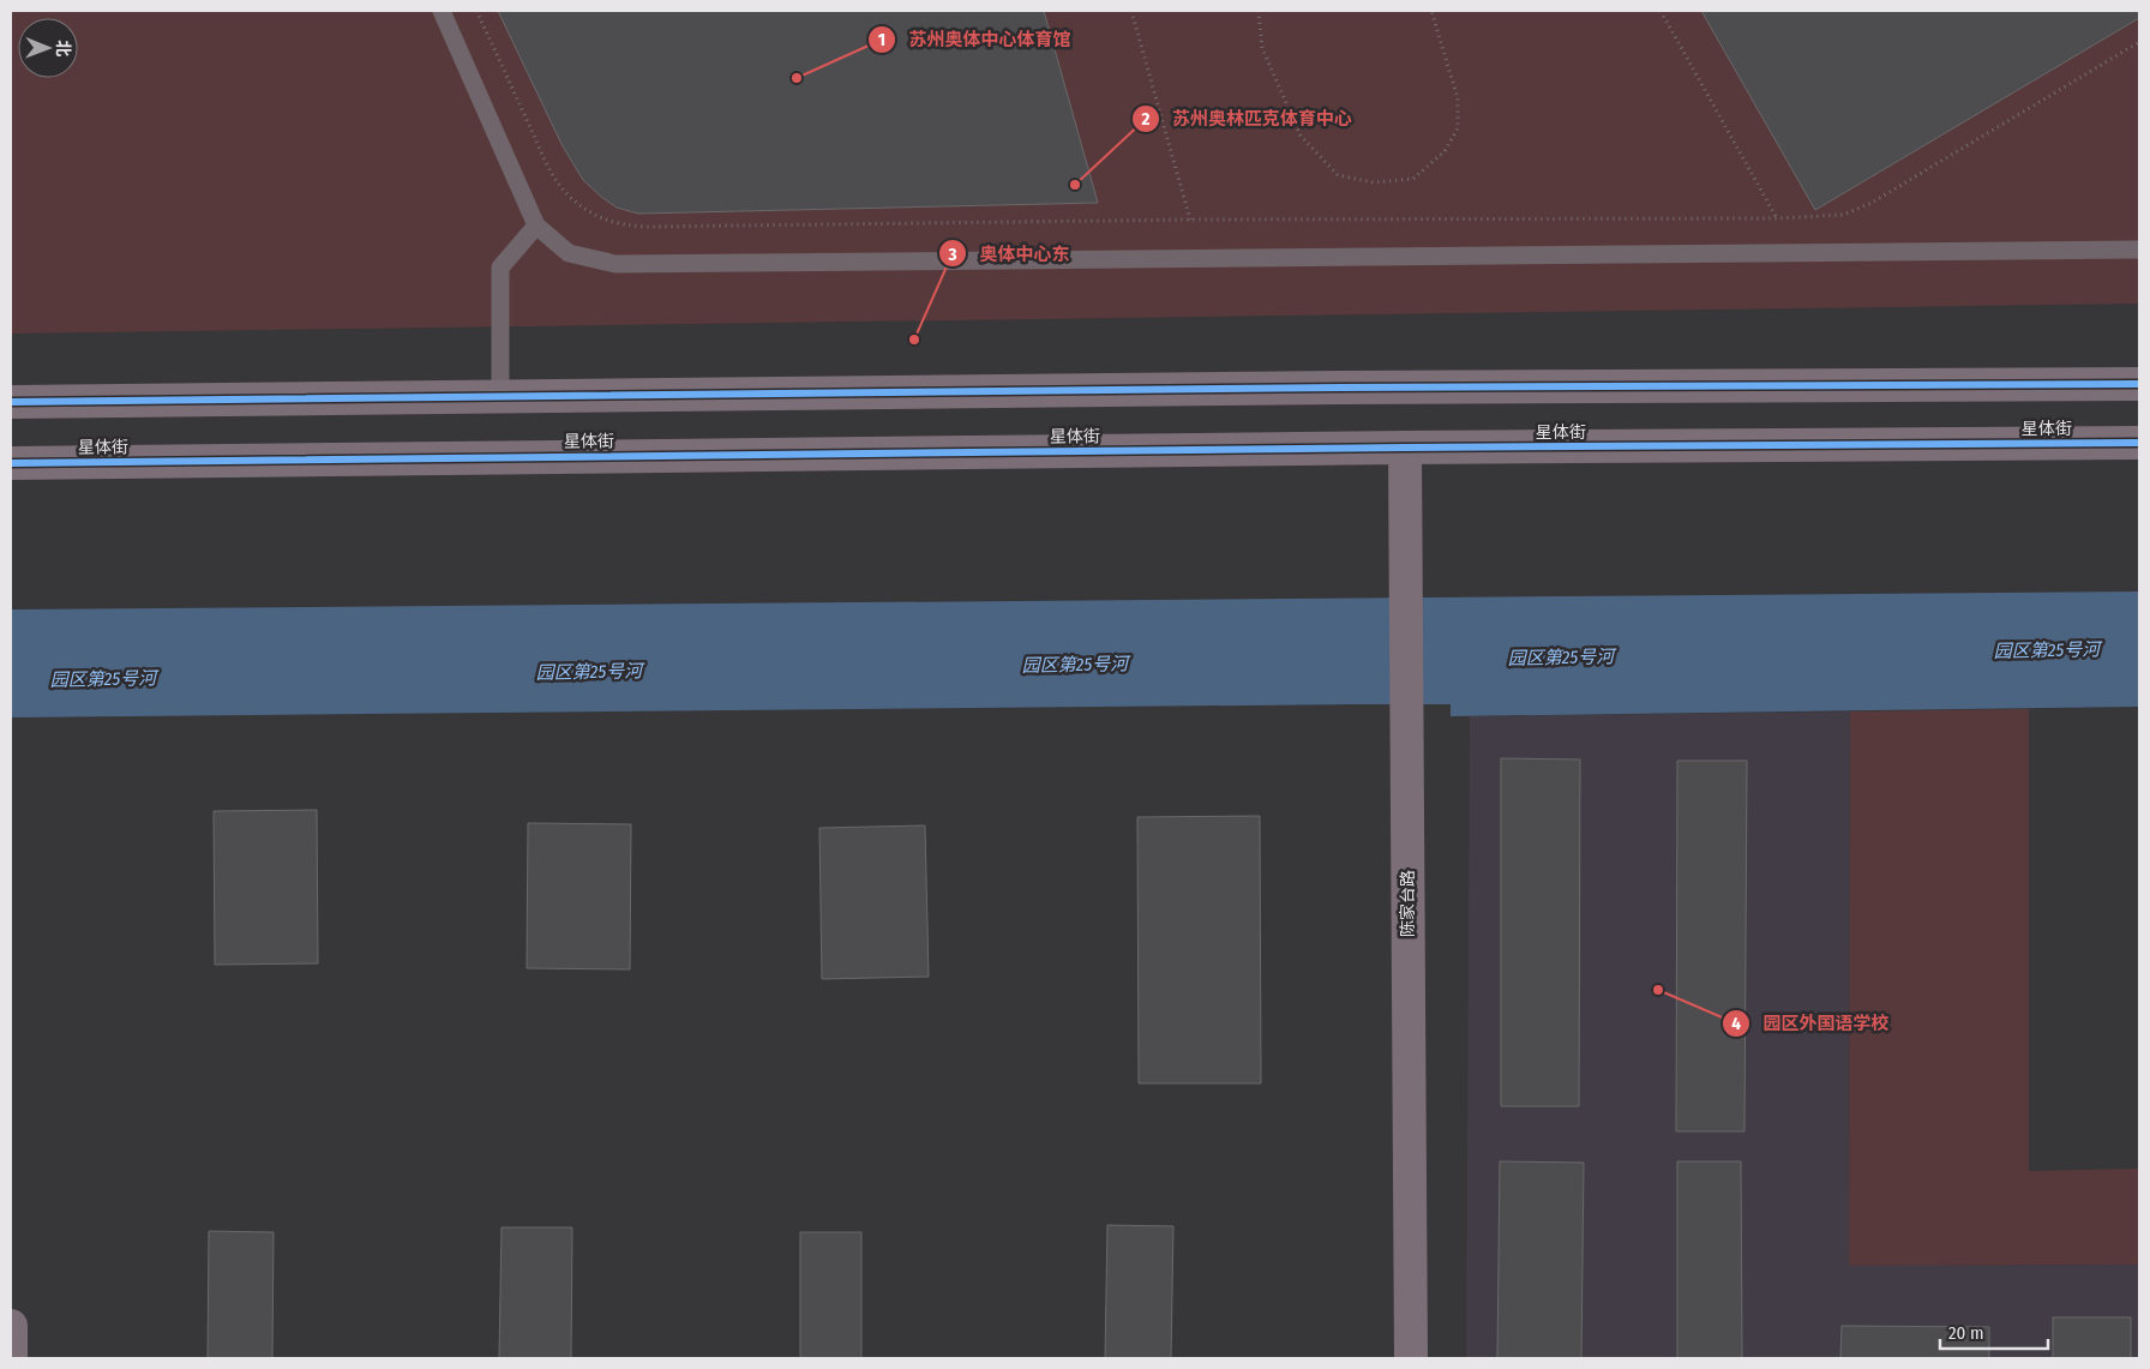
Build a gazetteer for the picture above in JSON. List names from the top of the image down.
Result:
{
  "streets": {
    "street": ["星体街", "陈家台路"]
  },
  "crossings": [
    ["星体街", "陈家台路"]
  ],
  "water": ["园区第25号河"],
  "places": [
    "苏州奥体中心体育馆",
    "苏州奥林匹克体育中心",
    "奥体中心东",
    "园区外国语学校"
  ],
  "scale_bar": "20 m",
  "north": "right"
}
